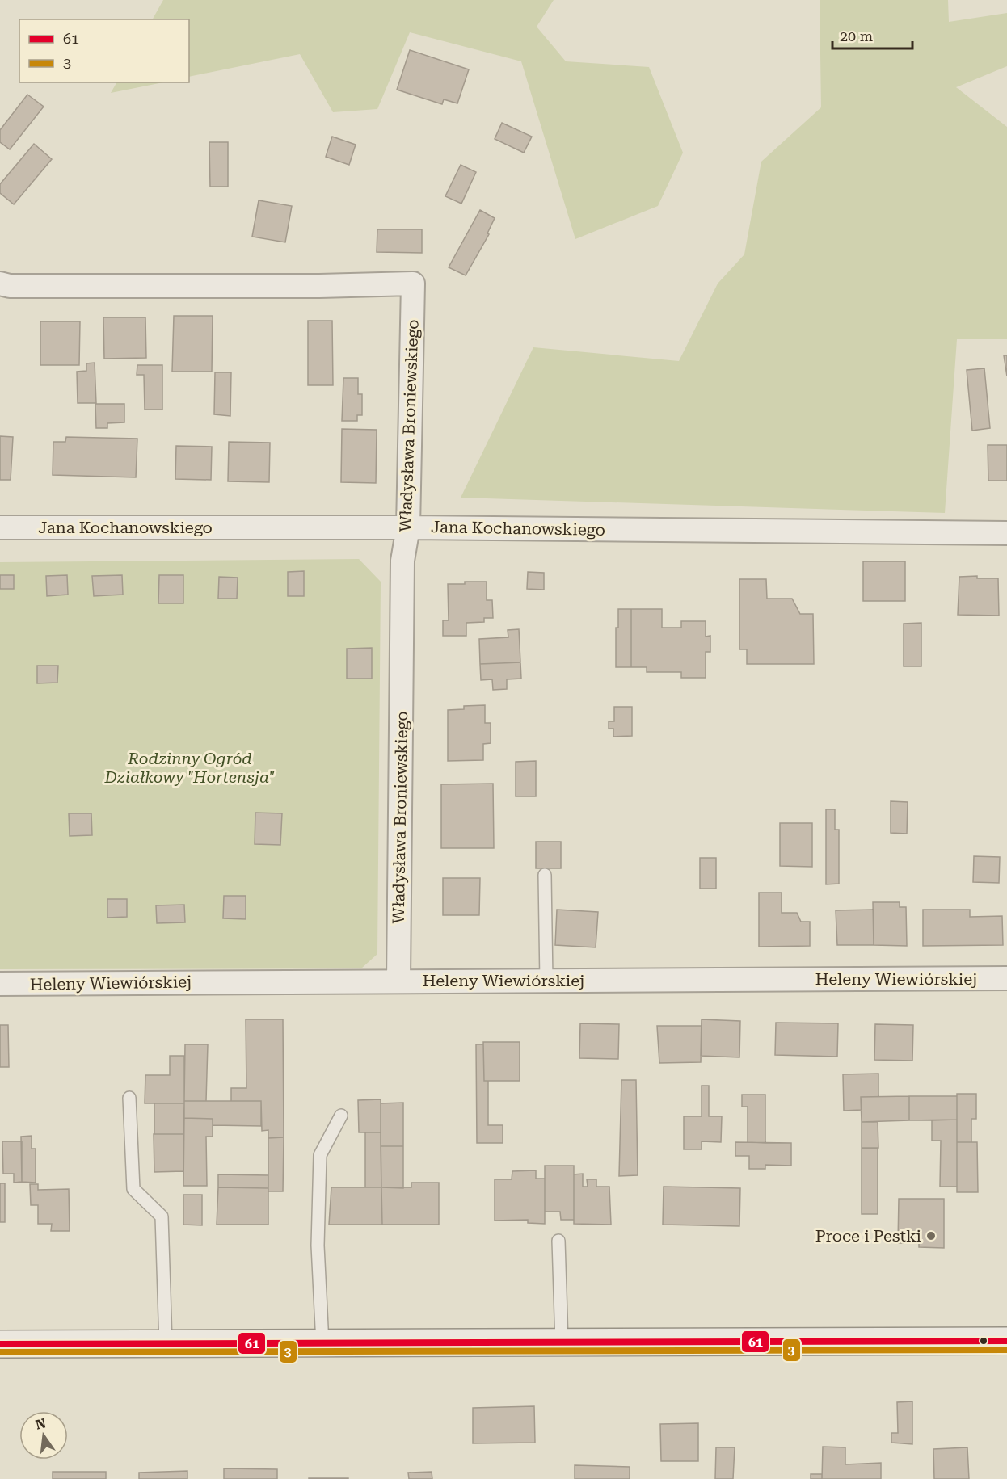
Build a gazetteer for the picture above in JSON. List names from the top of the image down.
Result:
{
  "streets": {
    "street": ["Władysława Broniewskiego", "Jana Kochanowskiego", "Heleny Wiewiórskiej"]
  },
  "crossings": [
    ["Władysława Broniewskiego", "Jana Kochanowskiego"],
    ["Władysława Broniewskiego", "Heleny Wiewiórskiej"]
  ],
  "parks": ["Rodzinny Ogród Działkowy \"Hortensja\""],
  "places": ["Proce i Pestki"],
  "lines": ["transit line 61", "transit line 3"],
  "legend": ["61", "3"],
  "scale_bar": "20 m",
  "north": "top"
}
